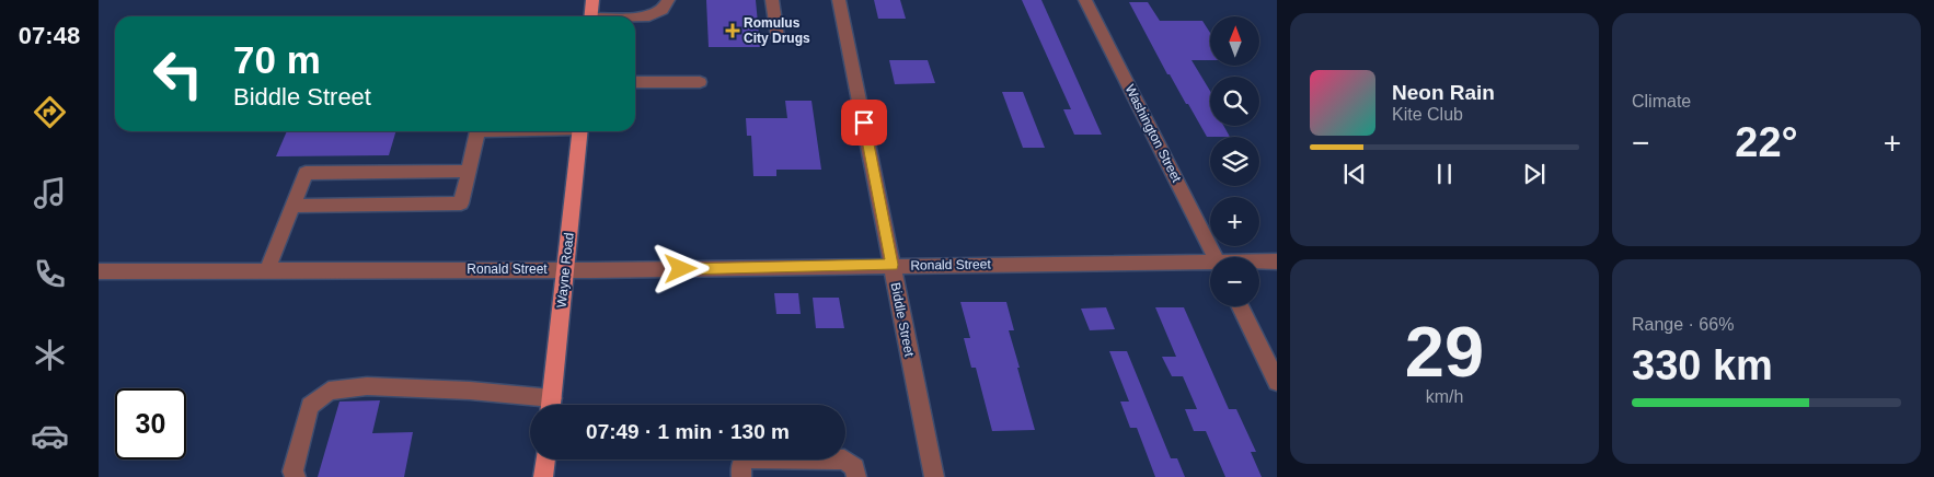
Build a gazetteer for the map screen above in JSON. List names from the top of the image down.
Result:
{
  "streets": {
    "main road": ["Wayne Road"],
    "street": ["Washington Street", "Ronald Street", "Biddle Street"]
  },
  "crossings": [
    ["Ronald Street", "Wayne Road"],
    ["Ronald Street", "Biddle Street"]
  ],
  "places": {
    "health": ["Romulus City Drugs"]
  },
  "north": "top",
  "page": {
    "tabs": "07:48",
    "tile": [
      "Climate",
      ["29", "km/h"],
      ["Range · 66%", "330 km"]
    ],
    "map_buttons": ["+", "−"],
    "turn": ["70 m", "Biddle Street"],
    "song": ["Neon Rain", "Kite Club"],
    "heat": ["−", "22°", "+"],
    "limit": "30",
    "trip": "07:49 · 1 min · 130 m"
  }
}
